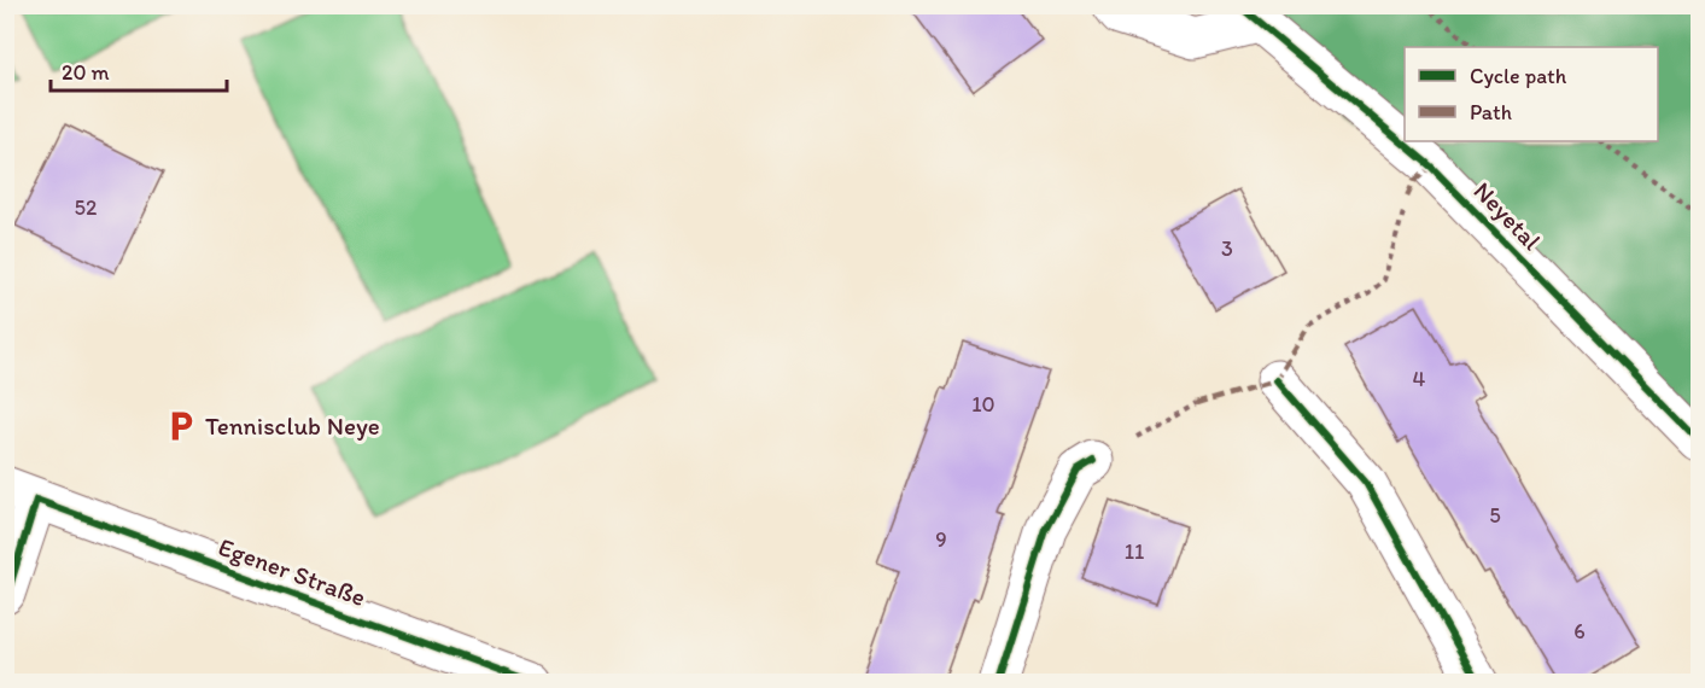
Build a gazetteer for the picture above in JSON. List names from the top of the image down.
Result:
{
  "streets": {
    "street": ["Neyetal", "Egener Straße"]
  },
  "places": {
    "parking": ["Tennisclub Neye"]
  },
  "house_numbers": [
    "52",
    "3",
    "4",
    "10",
    "5",
    "9",
    "11",
    "6"
  ],
  "legend": ["Cycle path", "Path"],
  "scale_bar": "20 m"
}
